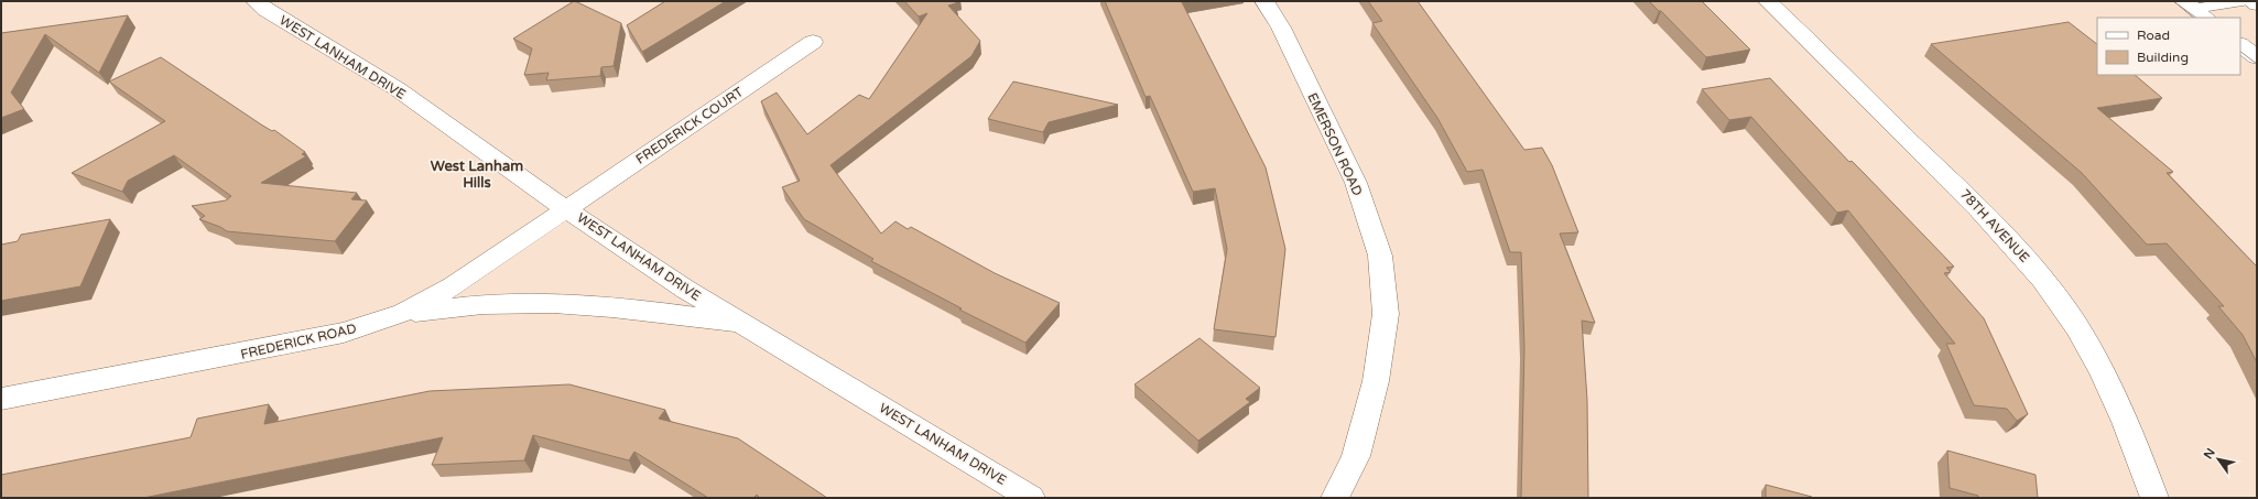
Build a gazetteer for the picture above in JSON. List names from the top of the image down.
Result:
{
  "streets": {
    "street": [
      "WEST LANHAM DRIVE",
      "FREDERICK COURT",
      "EMERSON ROAD",
      "78TH AVENUE",
      "FREDERICK ROAD"
    ]
  },
  "crossings": [
    ["WEST LANHAM DRIVE", "FREDERICK COURT"],
    ["WEST LANHAM DRIVE", "FREDERICK ROAD"],
    ["FREDERICK COURT", "FREDERICK ROAD"]
  ],
  "districts": ["West Lanham Hills"],
  "legend": ["Road", "Building"],
  "north": "top left"
}
